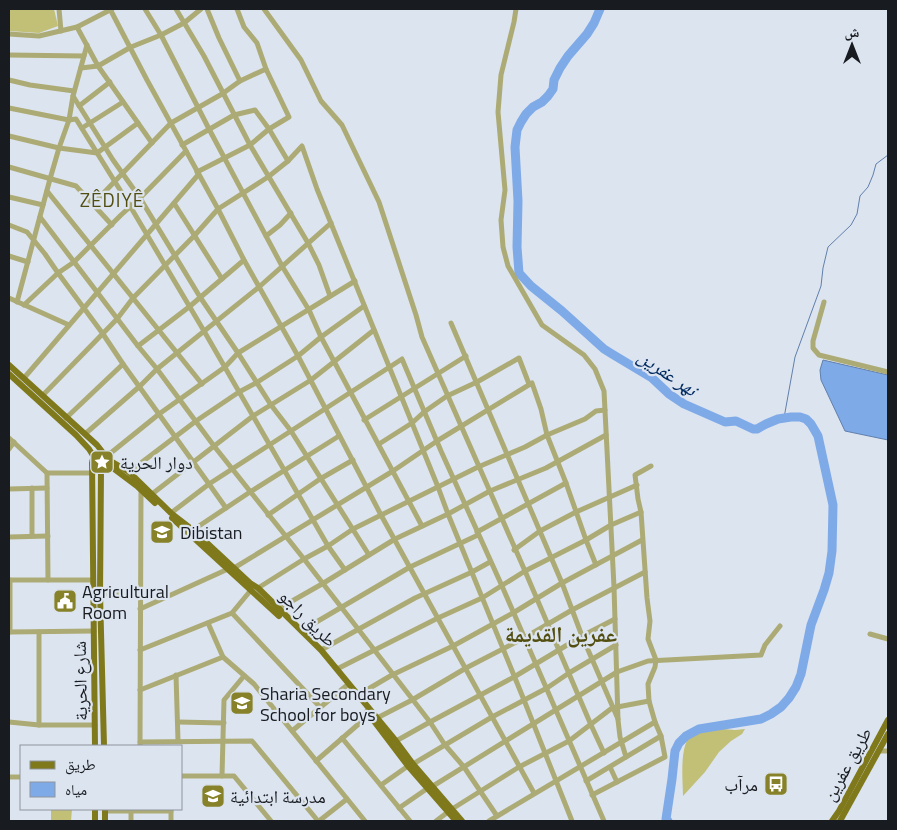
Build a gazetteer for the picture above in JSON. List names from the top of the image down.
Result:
{
  "streets": {
    "main road": ["طريق راجو", "شارع الحرية", "طريق عفرين"]
  },
  "crossings": [
    ["طريق راجو", "شارع الحرية"]
  ],
  "districts": ["ZÊDIYÊ", "عفرين القديمة"],
  "water": ["نهر عفرين"],
  "places": {
    "place": ["دوار الحرية"],
    "school or university": ["Dibistan", "Sharia Secondary School for boys", "مدرسة ابتدائية"],
    "public building": ["Agricultural Room"],
    "bus stop": ["مرآب"]
  },
  "legend": ["طريق", "مياه"],
  "north": "top"
}
